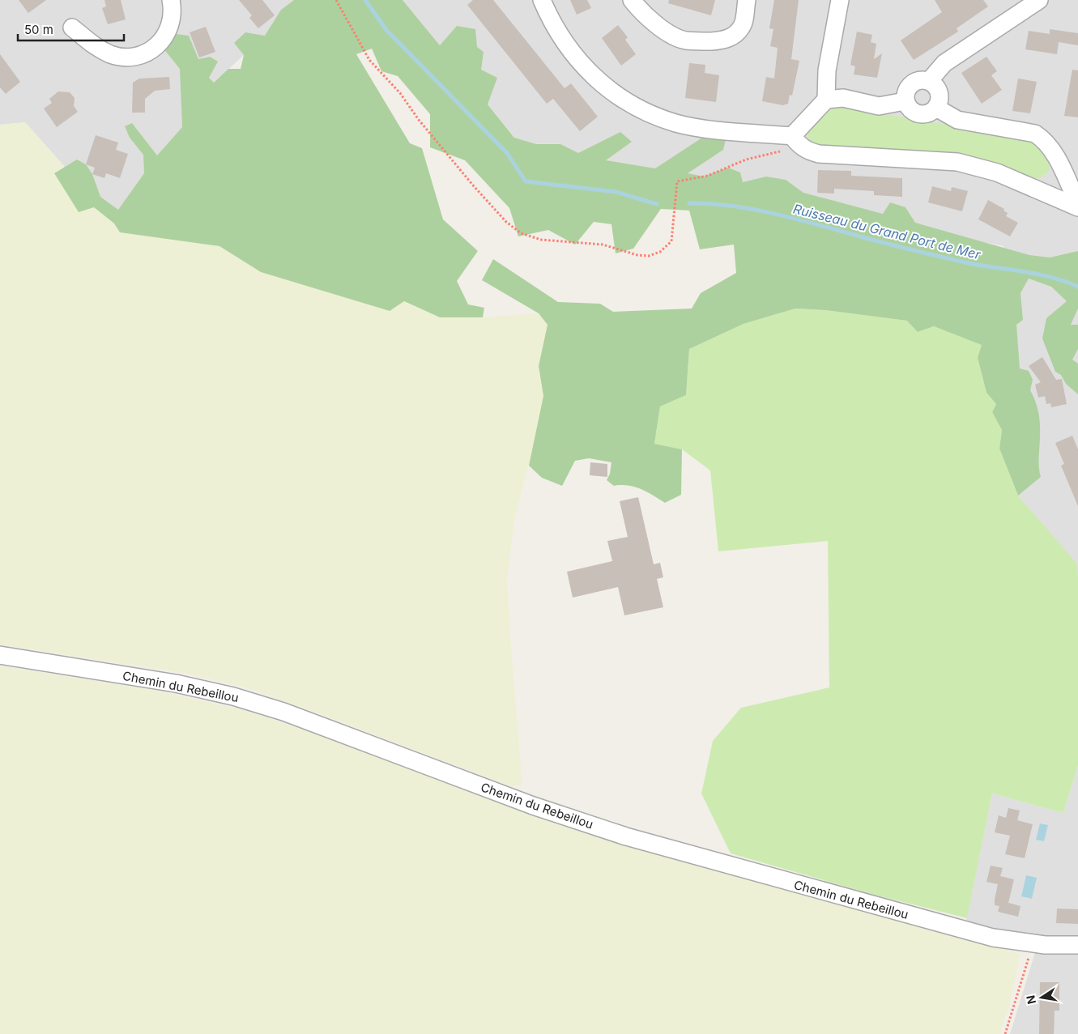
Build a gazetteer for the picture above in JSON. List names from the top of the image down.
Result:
{
  "streets": {
    "street": ["Chemin du Rebeillou"]
  },
  "water": ["Ruisseau du Grand Port de Mer"],
  "scale_bar": "50 m",
  "north": "left"
}
